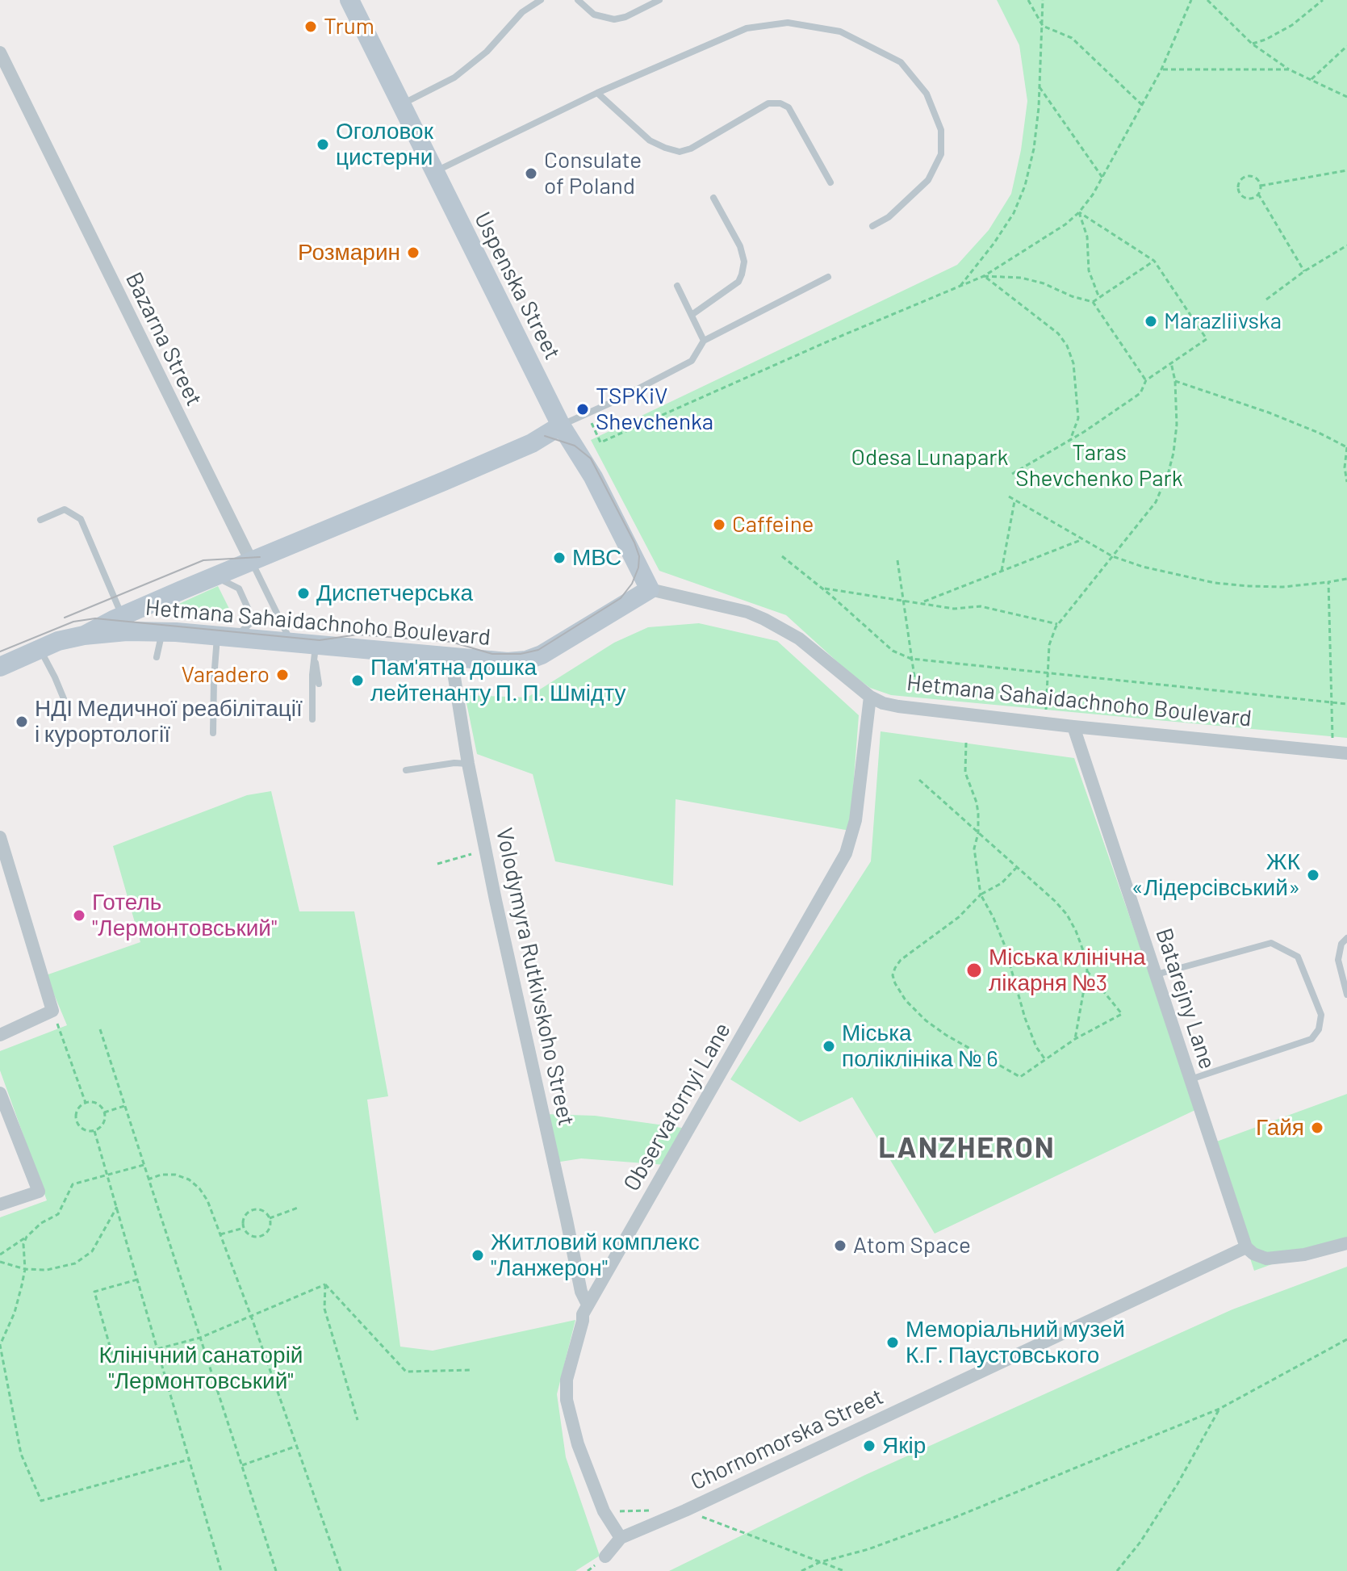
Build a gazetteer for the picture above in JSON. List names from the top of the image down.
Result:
{
  "streets": {
    "street": [
      "Uspenska Street",
      "Bazarna Street",
      "Hetmana Sahaidachnoho Boulevard",
      "Volodymyra Rutkivskoho Street",
      "Batarejny Lane",
      "Observatornyi Lane",
      "Chornomorska Street"
    ]
  },
  "crossings": [
    ["Uspenska Street", "Hetmana Sahaidachnoho Boulevard"],
    ["Bazarna Street", "Hetmana Sahaidachnoho Boulevard"],
    ["Hetmana Sahaidachnoho Boulevard", "Volodymyra Rutkivskoho Street"],
    ["Hetmana Sahaidachnoho Boulevard", "Batarejny Lane"],
    ["Hetmana Sahaidachnoho Boulevard", "Observatornyi Lane"],
    ["Volodymyra Rutkivskoho Street", "Observatornyi Lane"],
    ["Batarejny Lane", "Chornomorska Street"],
    ["Observatornyi Lane", "Chornomorska Street"]
  ],
  "districts": ["LANZHERON"],
  "parks": ["Taras Shevchenko Park", "Odesa Lunapark", "Клінічний санаторій \"Лермонтовський\""],
  "places": [
    "Trum",
    "Оголовок цистерни",
    "Consulate of Poland",
    "Розмарин",
    "Marazliivska",
    "TSPKiV Shevchenka",
    "Caffeine",
    "МВС",
    "Диспетчерська",
    "Varadero",
    "Пам'ятна дошка лейтенанту П. П. Шмідту",
    "НДІ Медичної реабілітації і курортології",
    "ЖК «Лідерсівський»",
    "Готель \"Лермонтовський\"",
    "Міська клінічна лікарня №3",
    "Міська поліклініка № 6",
    "Гайя",
    "Atom Space",
    "Житловий комплекс \"Ланжерон\"",
    "Меморіальний музей К.Г. Паустовського",
    "Якір"
  ]
}
